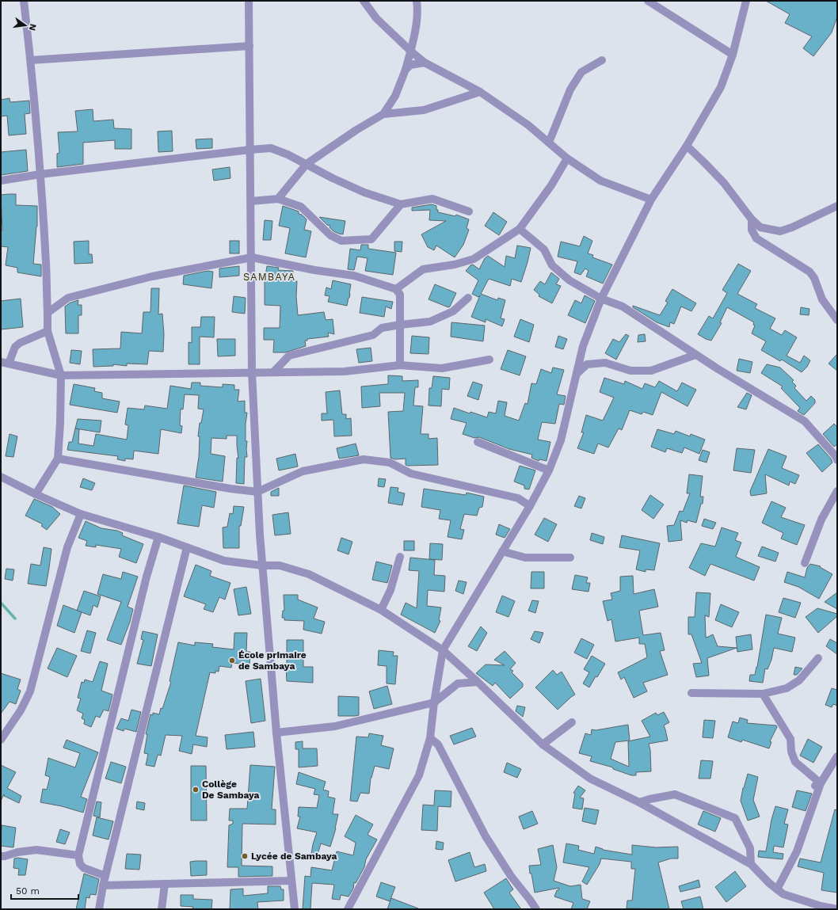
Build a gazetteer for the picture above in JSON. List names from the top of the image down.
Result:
{
  "districts": ["SAMBAYA"],
  "places": ["École primaire de Sambaya", "Collège De Sambaya", "Lycée de Sambaya"],
  "scale_bar": "50 m",
  "north": "right"
}
